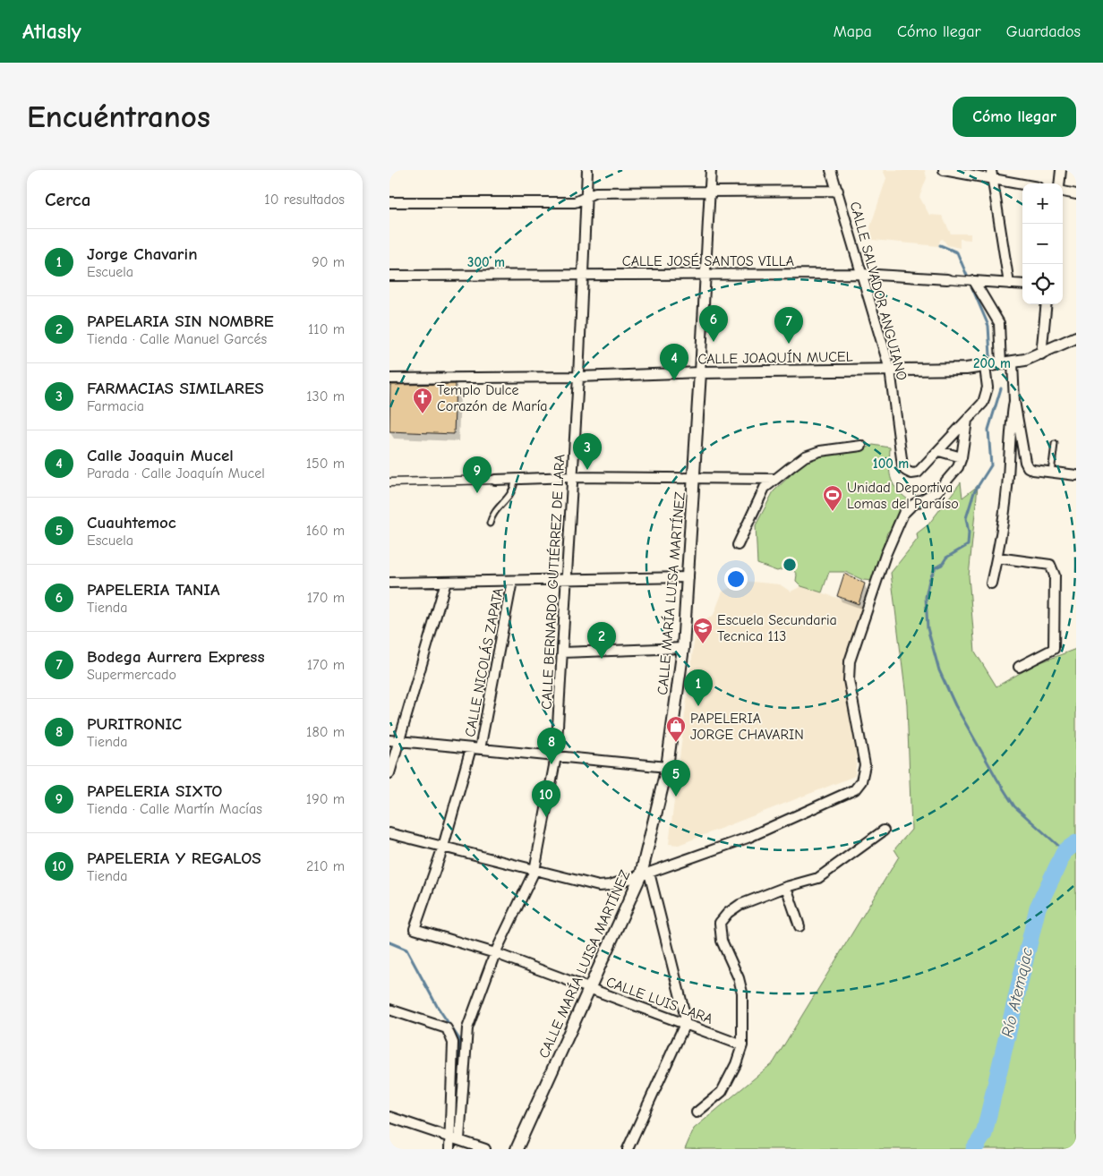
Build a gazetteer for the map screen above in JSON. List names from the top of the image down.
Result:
{
  "streets": {
    "street": [
      "CALLE JOSÉ SANTOS VILLA",
      "CALLE SALVADOR ANGUIANO",
      "CALLE JOAQUÍN MUCEL",
      "CALLE BERNARDO GUTIÉRREZ DE LARA",
      "CALLE MARÍA LUISA MARTÍNEZ",
      "CALLE NICOLÁS ZAPATA",
      "CALLE LUIS LARA"
    ]
  },
  "crossings": [
    ["CALLE JOSÉ SANTOS VILLA", "CALLE SALVADOR ANGUIANO"],
    ["CALLE JOSÉ SANTOS VILLA", "CALLE BERNARDO GUTIÉRREZ DE LARA"],
    ["CALLE JOSÉ SANTOS VILLA", "CALLE MARÍA LUISA MARTÍNEZ"],
    ["CALLE SALVADOR ANGUIANO", "CALLE JOAQUÍN MUCEL"],
    ["CALLE JOAQUÍN MUCEL", "CALLE BERNARDO GUTIÉRREZ DE LARA"],
    ["CALLE JOAQUÍN MUCEL", "CALLE MARÍA LUISA MARTÍNEZ"],
    ["CALLE BERNARDO GUTIÉRREZ DE LARA", "CALLE LUIS LARA"],
    ["CALLE MARÍA LUISA MARTÍNEZ", "CALLE LUIS LARA"],
    ["CALLE NICOLÁS ZAPATA", "CALLE LUIS LARA"]
  ],
  "water": ["Río Atemajac"],
  "places": {
    "church": ["Templo Dulce Corazón de María"],
    "sports": ["Unidad Deportiva Lomas del Paraíso"],
    "school or university": ["Escuela Secundaria Tecnica 113"],
    "shop": ["PAPELERIA JORGE CHAVARIN"]
  },
  "page": {
    "header": "Atlasly",
    "nav": ["Mapa", "Cómo llegar", "Guardados"],
    "buttons": "Cómo llegar",
    "title": "Encuéntranos",
    "heading": ["Cerca", "10 resultados"],
    "map_buttons": ["+", "−"],
    "list": [
      {
        "mark": "1",
        "name": "Jorge Chavarin",
        "note": "Escuela",
        "value": "90 m"
      },
      {
        "mark": "2",
        "name": "PAPELARIA SIN NOMBRE",
        "note": "Tienda · Calle Manuel Garcés",
        "value": "110 m"
      },
      {
        "mark": "3",
        "name": "FARMACIAS SIMILARES",
        "note": "Farmacia",
        "value": "130 m"
      },
      {
        "mark": "4",
        "name": "Calle Joaquin Mucel",
        "note": "Parada · Calle Joaquín Mucel",
        "value": "150 m"
      },
      {
        "mark": "5",
        "name": "Cuauhtemoc",
        "note": "Escuela",
        "value": "160 m"
      },
      {
        "mark": "6",
        "name": "PAPELERIA TANIA",
        "note": "Tienda",
        "value": "170 m"
      },
      {
        "mark": "7",
        "name": "Bodega Aurrera Express",
        "note": "Supermercado",
        "value": "170 m"
      },
      {
        "mark": "8",
        "name": "PURITRONIC",
        "note": "Tienda",
        "value": "180 m"
      },
      {
        "mark": "9",
        "name": "PAPELERIA SIXTO",
        "note": "Tienda · Calle Martín Macías",
        "value": "190 m"
      },
      {
        "mark": "10",
        "name": "PAPELERIA Y REGALOS",
        "note": "Tienda",
        "value": "210 m"
      }
    ],
    "pins": [
      "6",
      "7",
      "4",
      "3",
      "9",
      "2",
      "1",
      "8",
      "5",
      "10"
    ]
  },
  "rings": ["300 m", "200 m", "100 m"]
}
